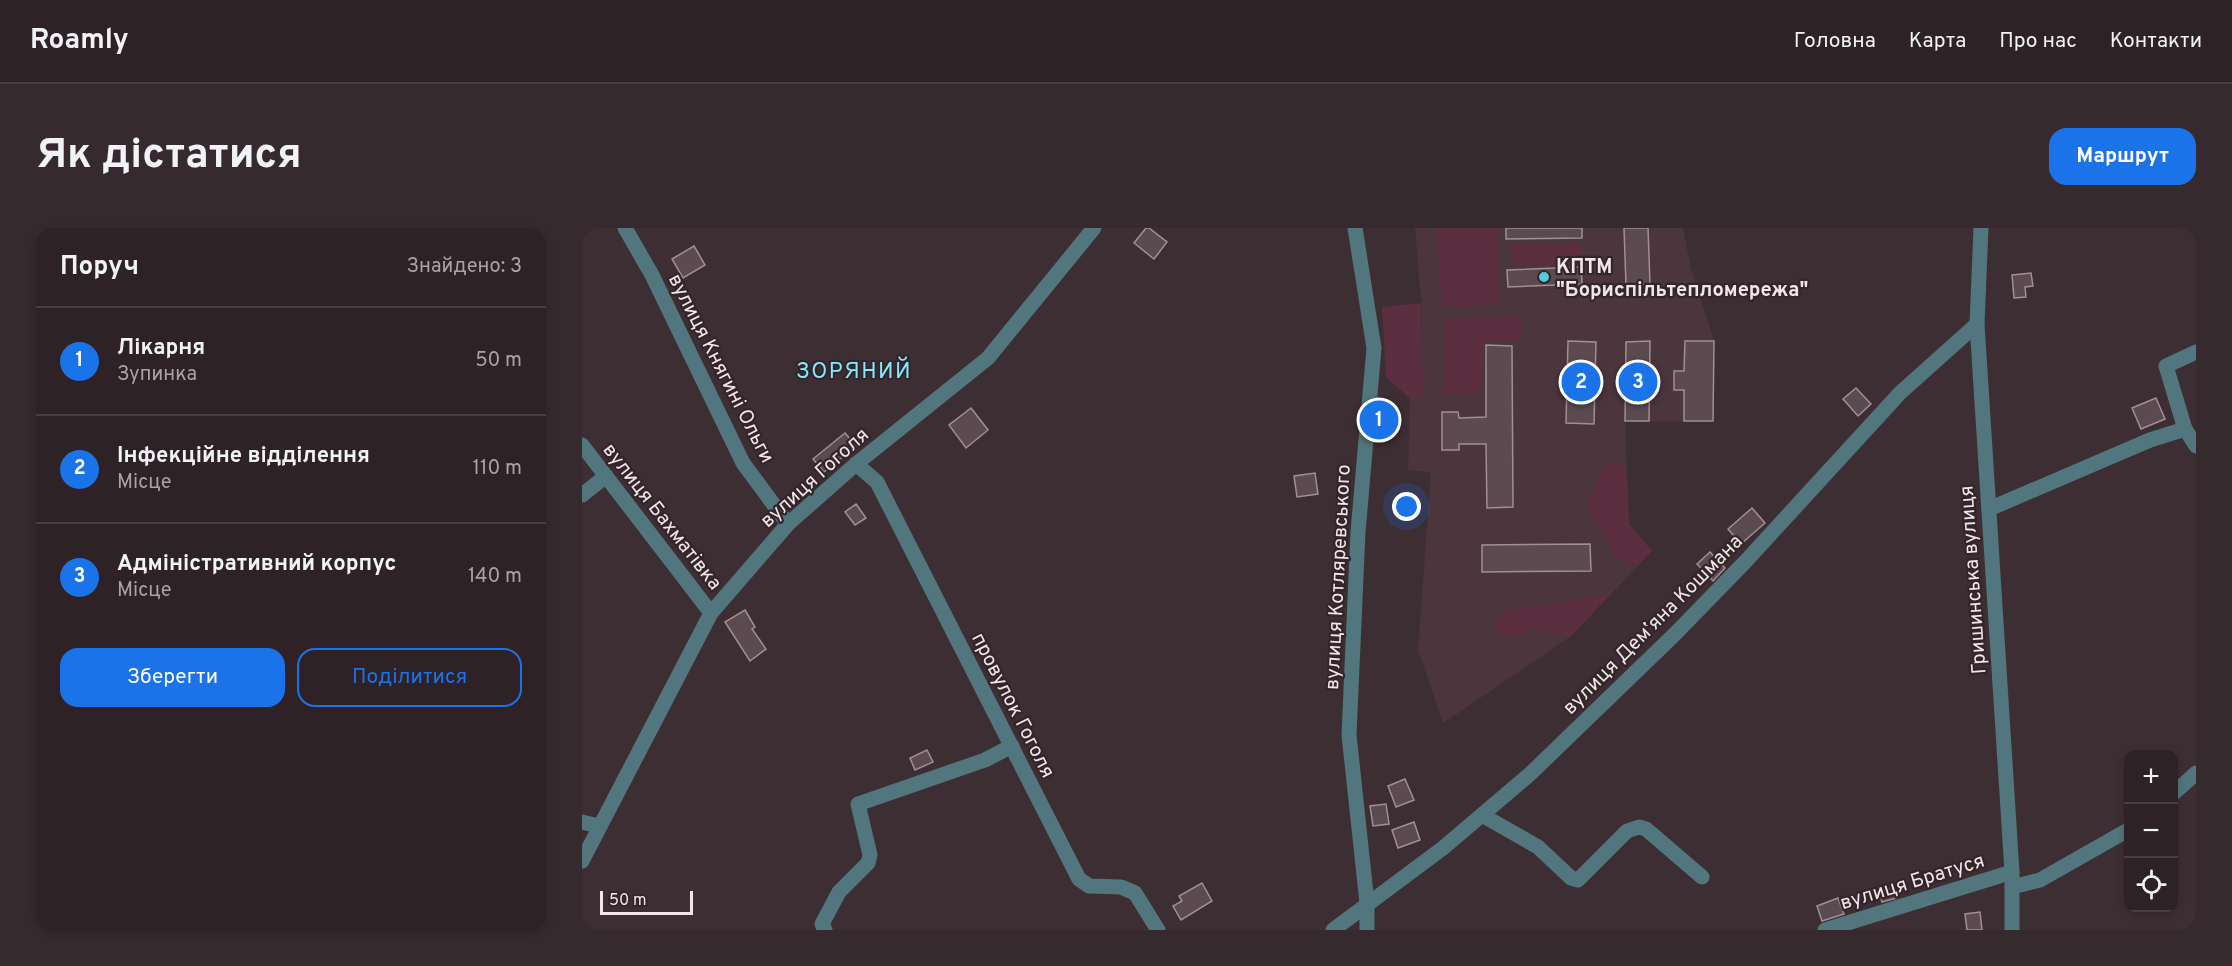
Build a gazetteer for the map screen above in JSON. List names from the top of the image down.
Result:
{
  "streets": {
    "street": [
      "вулиця Княгині Ольги",
      "вулиця Гоголя",
      "вулиця Бахматівка",
      "вулиця Котляревського",
      "Гришинська вулиця",
      "вулиця Демʼяна Кошмана",
      "провулок Гоголя",
      "вулиця Братуся"
    ]
  },
  "crossings": [
    ["вулиця Княгині Ольги", "вулиця Гоголя"],
    ["вулиця Гоголя", "вулиця Бахматівка"],
    ["вулиця Гоголя", "провулок Гоголя"],
    ["вулиця Котляревського", "вулиця Демʼяна Кошмана"],
    ["Гришинська вулиця", "вулиця Демʼяна Кошмана"],
    ["Гришинська вулиця", "вулиця Братуся"]
  ],
  "districts": ["ЗОРЯНИЙ"],
  "places": ["КПТМ \"Бориспільтепломережа\""],
  "scale_bar": "50 m",
  "page": {
    "header": "Roamly",
    "nav": [
      "Головна",
      "Карта",
      "Про нас",
      "Контакти"
    ],
    "buttons": [
      "Маршрут",
      ["Зберегти", "Поділитися"]
    ],
    "title": "Як дістатися",
    "heading": ["Поруч", "Знайдено: 3"],
    "list": [
      {
        "mark": "1",
        "name": "Лікарня",
        "note": "Зупинка",
        "value": "50 m"
      },
      {
        "mark": "2",
        "name": "Інфекційне відділення",
        "note": "Місце",
        "value": "110 m"
      },
      {
        "mark": "3",
        "name": "Адміністративний корпус",
        "note": "Місце",
        "value": "140 m"
      }
    ],
    "pins": ["2", "3", "1"],
    "map_buttons": ["+", "−"],
    "scale": "50 m"
  }
}
